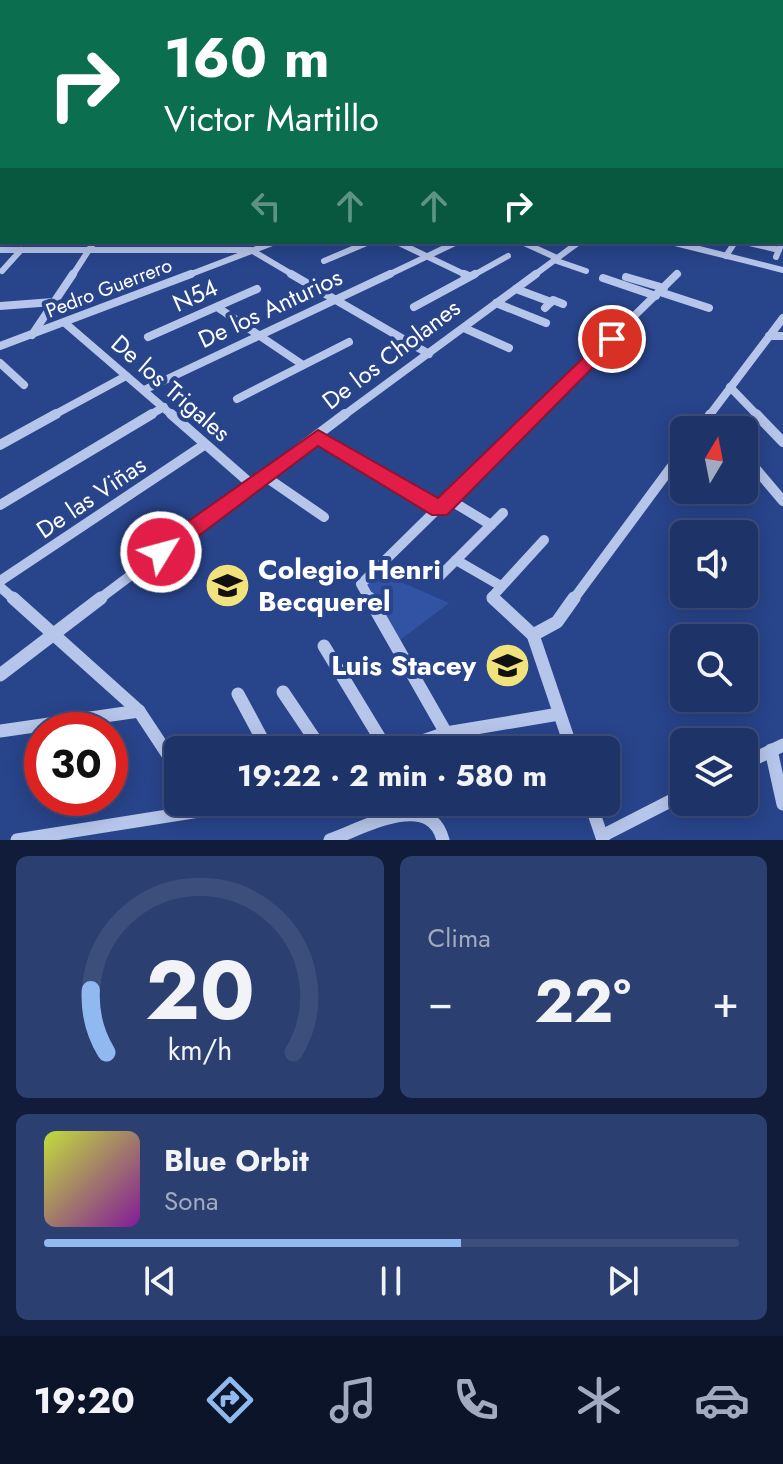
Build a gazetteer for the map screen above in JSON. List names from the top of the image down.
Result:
{
  "streets": {
    "street": [
      "Pedro Guerrero",
      "N54",
      "De los Anturios",
      "De los Cholanes",
      "De los Trigales",
      "De las Viñas"
    ]
  },
  "crossings": [
    ["Pedro Guerrero", "De los Trigales"],
    ["De los Anturios", "De los Trigales"],
    ["De los Cholanes", "De los Trigales"],
    ["De los Trigales", "De las Viñas"]
  ],
  "places": {
    "school or university": ["Colegio Henri Becquerel", "Luis Stacey"]
  },
  "north": "top",
  "page": {
    "turn": ["160 m", "Victor Martillo"],
    "limit": "30",
    "trip": "19:22 · 2 min · 580 m",
    "tile": "Clima",
    "heat": ["−", "22°", "+"],
    "song": ["Blue Orbit", "Sona"],
    "tabs": "19:20",
    "gauge": ["20", "km/h"]
  }
}
